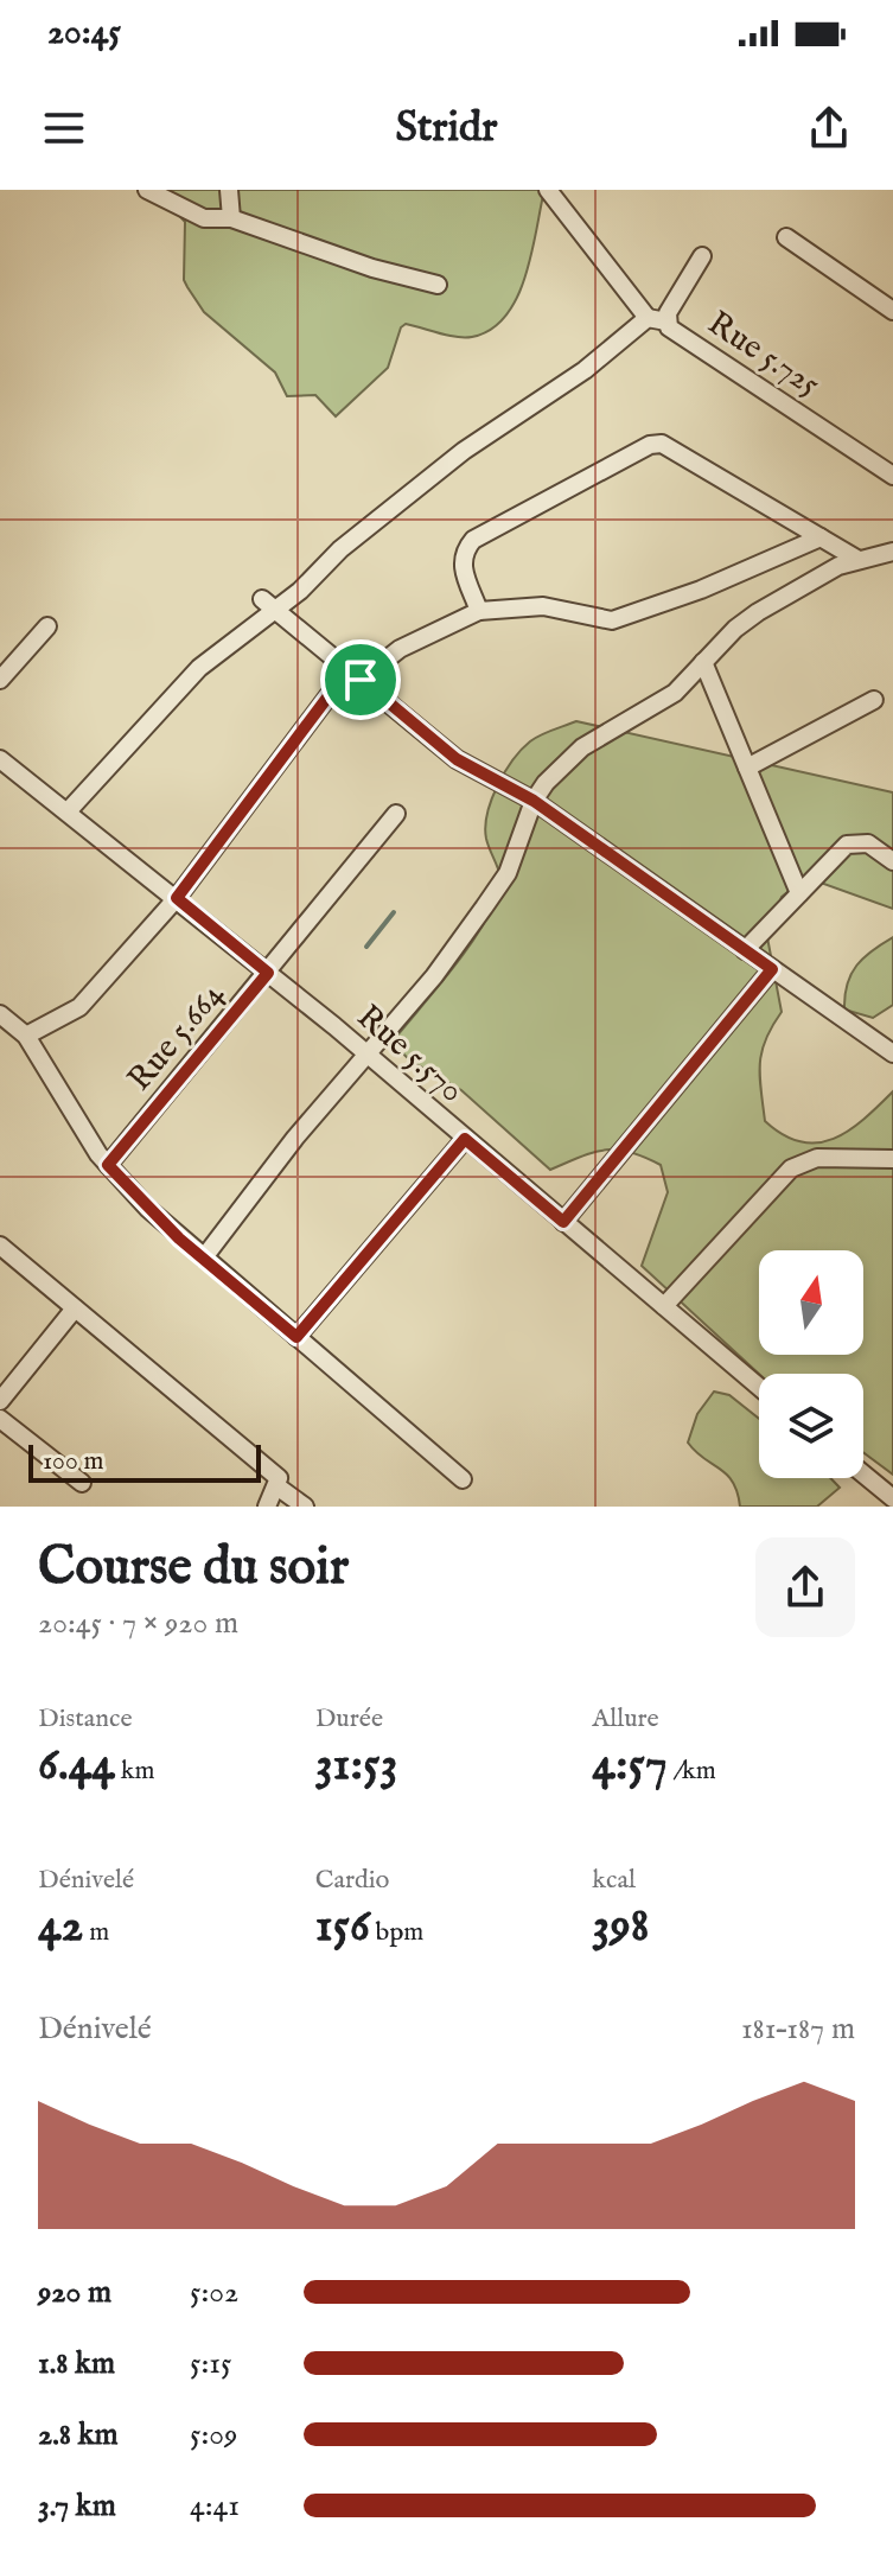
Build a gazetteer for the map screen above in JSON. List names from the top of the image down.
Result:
{
  "streets": {
    "street": ["Rue 5.725", "Rue 5.664", "Rue 5.570"]
  },
  "crossings": [
    ["Rue 5.664", "Rue 5.570"]
  ],
  "scale_bar": "100 m",
  "north": "top",
  "page": {
    "status": "20:45",
    "header": "Stridr",
    "scale": "100 m",
    "heading": ["Course du soir", "20:45 · 7 × 920 m"],
    "stats": [
      ["Distance", "6.44 km"],
      ["Durée", "31:53"],
      ["Allure", "4:57 /km"],
      ["Dénivelé", "42 m"],
      ["Cardio", "156 bpm"],
      ["kcal", "398"]
    ],
    "chart": ["Dénivelé", "181–187 m"],
    "list": [
      {
        "name": "920 m",
        "note": "5:02"
      },
      {
        "name": "1.8 km",
        "note": "5:15"
      },
      {
        "name": "2.8 km",
        "note": "5:09"
      },
      {
        "name": "3.7 km",
        "note": "4:41"
      }
    ]
  }
}
